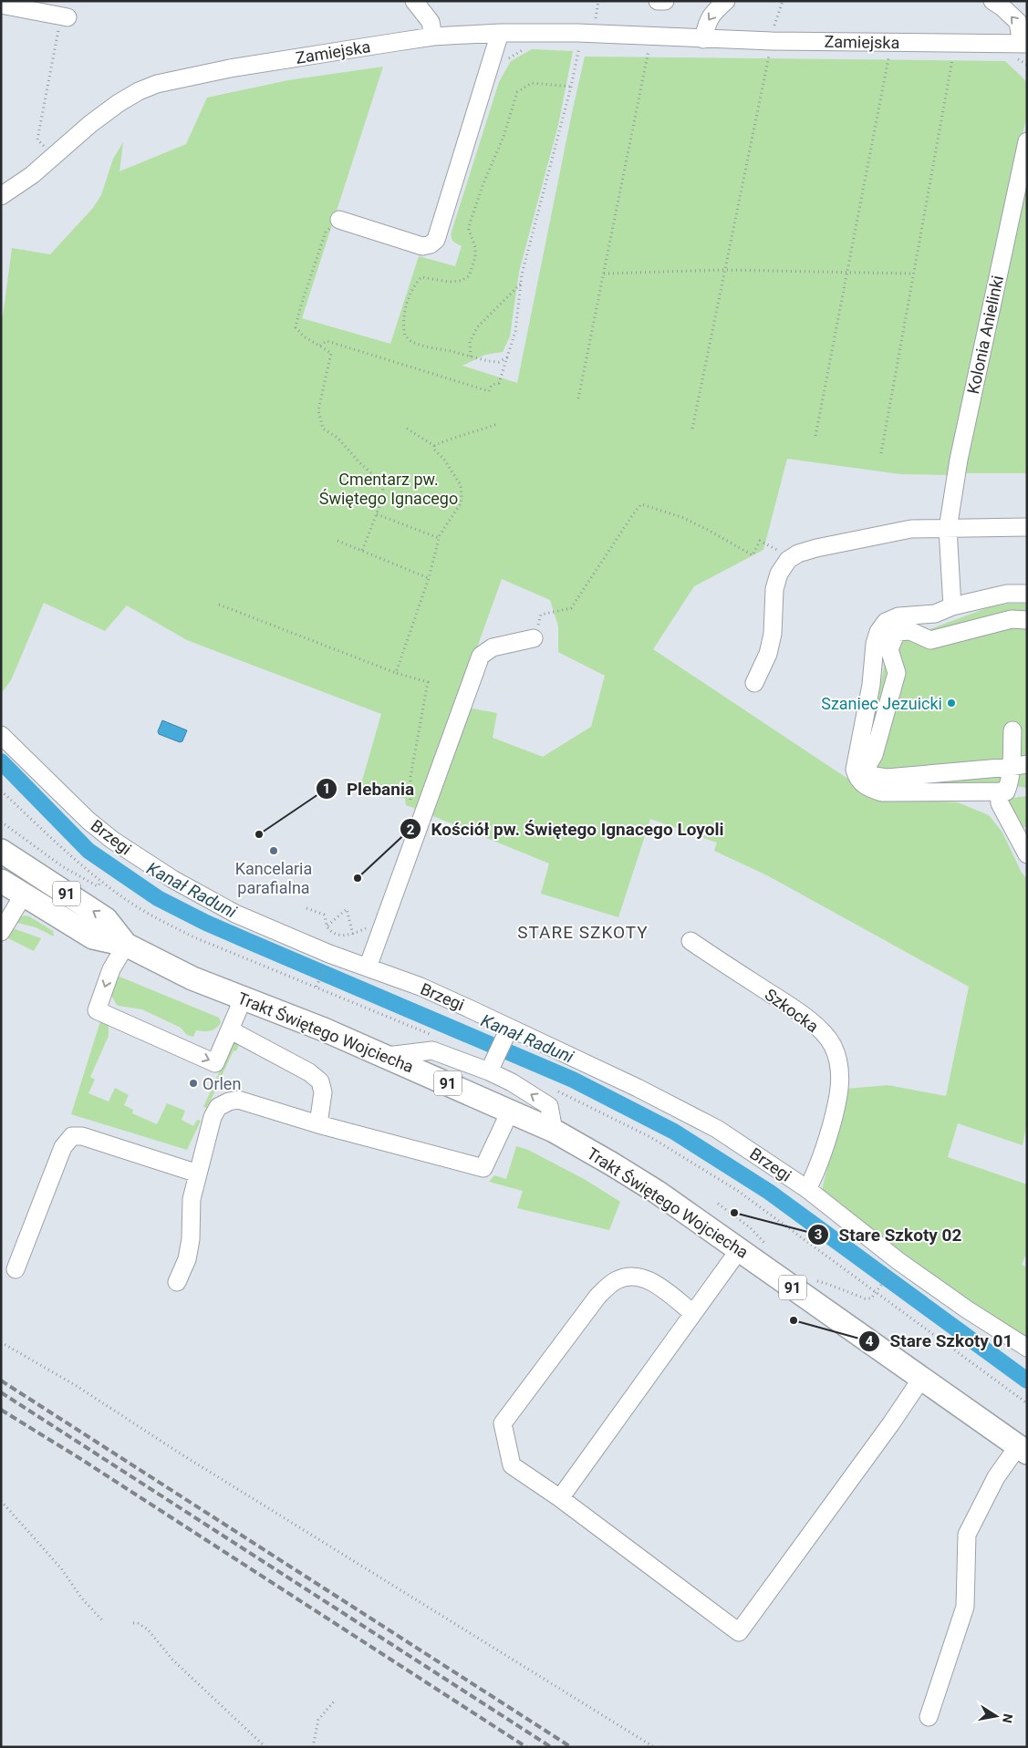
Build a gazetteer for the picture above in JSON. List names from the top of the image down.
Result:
{
  "streets": {
    "main road": ["91", "Trakt Świętego Wojciecha"],
    "street": [
      "Zamiejska",
      "Kolonia Anielinki",
      "Brzegi",
      "Szkocka"
    ]
  },
  "crossings": [
    ["Brzegi", "Szkocka"]
  ],
  "districts": ["STARE SZKOTY"],
  "water": ["Kanał Raduni"],
  "parks": ["Cmentarz pw. Świętego Ignacego"],
  "places": [
    "Szaniec Jezuicki",
    "Plebania",
    "Kancelaria parafialna",
    "Kościół pw. Świętego Ignacego Loyoli",
    "Orlen",
    "Stare Szkoty 02",
    "Stare Szkoty 01"
  ],
  "north": "right"
}
